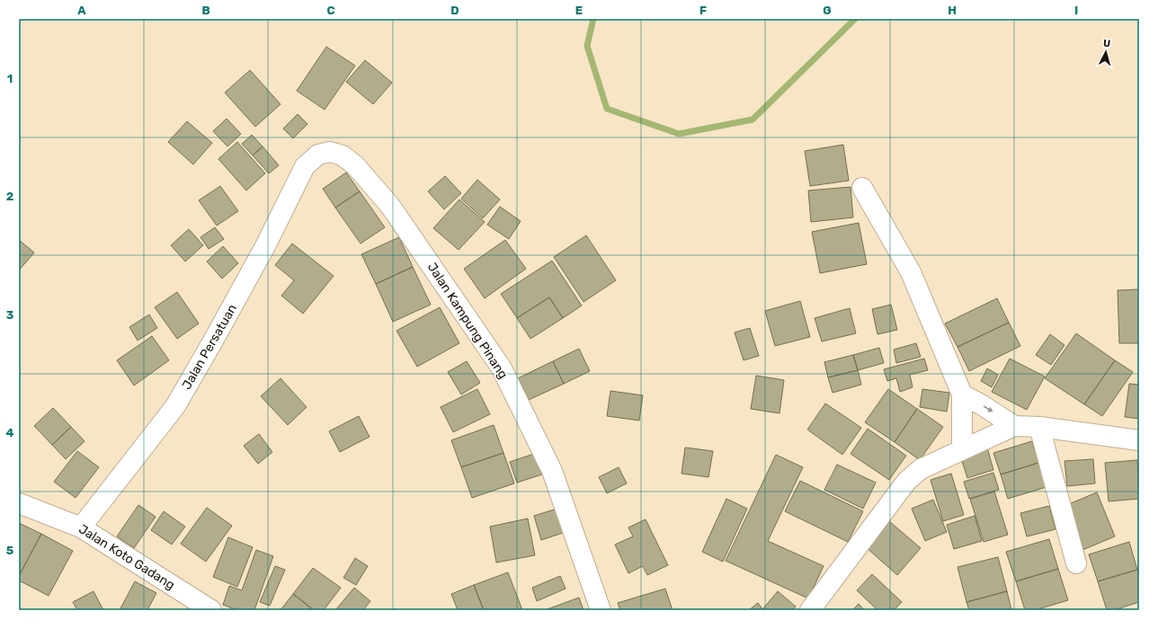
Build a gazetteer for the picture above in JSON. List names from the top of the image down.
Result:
{
  "streets": {
    "street": ["Jalan Kampung Pinang", "Jalan Persatuan", "Jalan Koto Gadang"]
  },
  "crossings": [
    ["Jalan Kampung Pinang", "Jalan Persatuan"],
    ["Jalan Persatuan", "Jalan Koto Gadang"]
  ],
  "north": "top",
  "grid": {
    "columns": [
      "A",
      "B",
      "C",
      "D",
      "E",
      "F",
      "G",
      "H",
      "I"
    ],
    "rows": [
      "1",
      "2",
      "3",
      "4",
      "5"
    ]
  }
}
